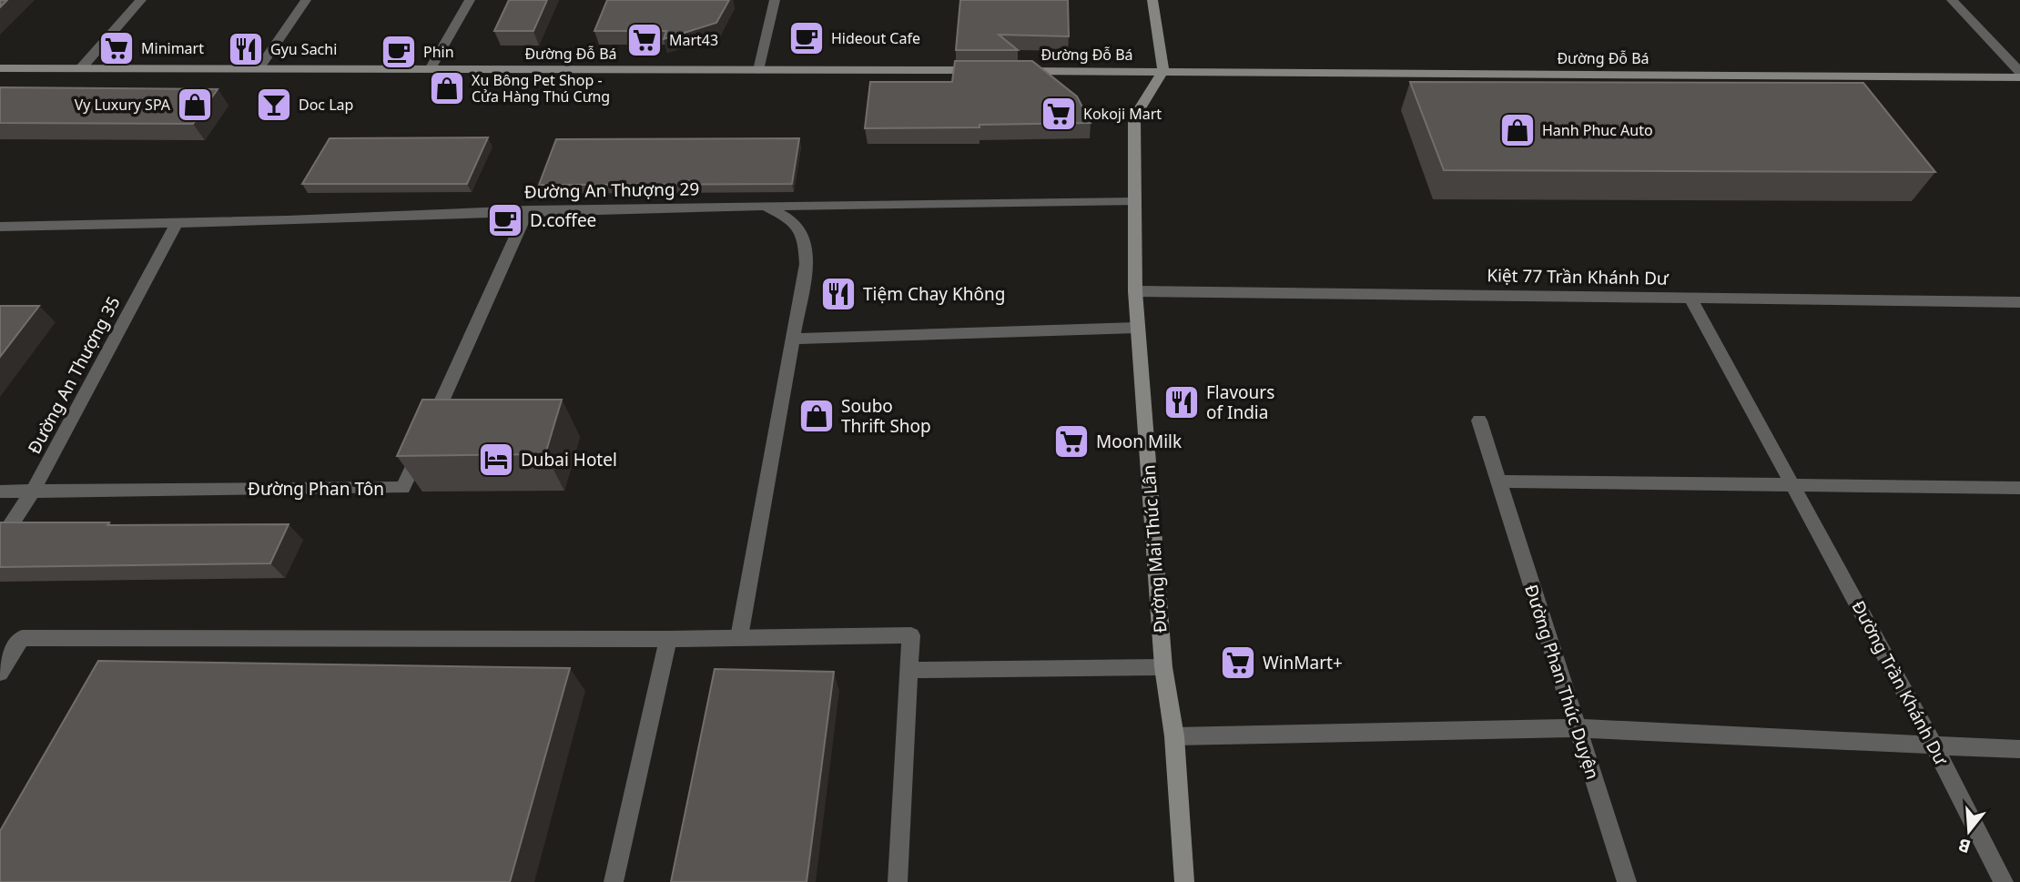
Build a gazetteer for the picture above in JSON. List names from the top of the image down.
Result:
{
  "streets": {
    "street": [
      "Đường Đỗ Bá",
      "Đường An Thượng 29",
      "Kiệt 77 Trần Khánh Dư",
      "Đường An Thượng 35",
      "Đường Phan Tôn",
      "Đường Mai Thúc Lân",
      "Đường Phan Thúc Duyện",
      "Đường Trần Khánh Dư"
    ]
  },
  "crossings": [
    ["Đường Đỗ Bá", "Đường Mai Thúc Lân"],
    ["Đường An Thượng 29", "Đường An Thượng 35"],
    ["Đường An Thượng 29", "Đường Phan Tôn"],
    ["Kiệt 77 Trần Khánh Dư", "Đường Mai Thúc Lân"],
    ["Kiệt 77 Trần Khánh Dư", "Đường Trần Khánh Dư"],
    ["Đường An Thượng 35", "Đường Phan Tôn"]
  ],
  "places": {
    "cafe": ["Hideout Cafe", "Phin", "D.coffee"],
    "supermarket": [
      "Mart43",
      "Minimart",
      "Kokoji Mart",
      "Moon Milk",
      "WinMart+"
    ],
    "restaurant": ["Gyu Sachi", "Tiệm Chay Không", "Flavours of India"],
    "shop": [
      "Xu Bông Pet Shop - Cửa Hàng Thú Cưng",
      "Vy Luxury SPA",
      "Hanh Phuc Auto",
      "Soubo Thrift Shop"
    ],
    "bar": ["Doc Lap"],
    "hotel": ["Dubai Hotel"]
  },
  "north": "bottom"
}
